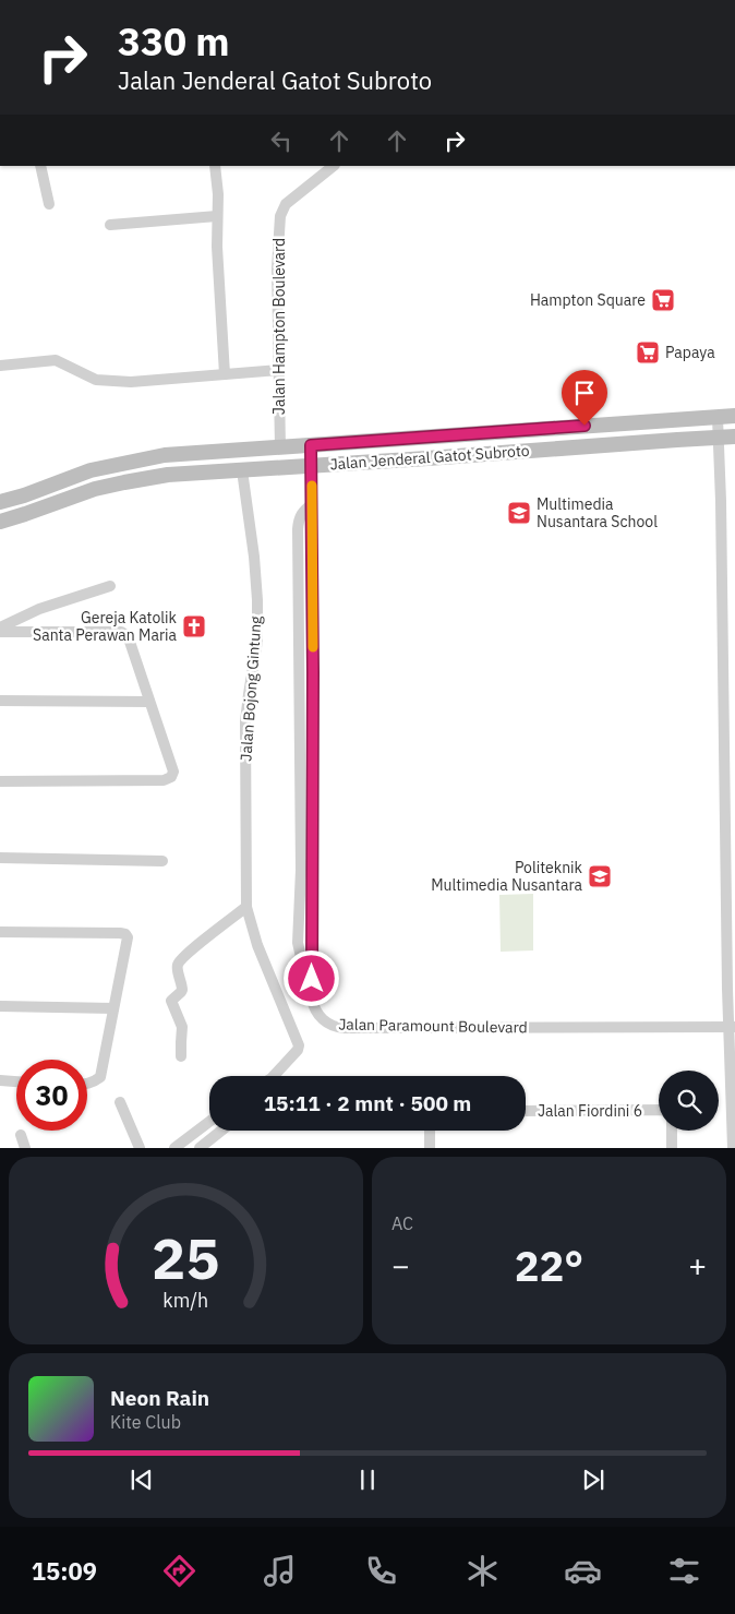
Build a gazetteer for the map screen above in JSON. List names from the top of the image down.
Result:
{
  "streets": {
    "street": [
      "Jalan Hampton Boulevard",
      "Jalan Jenderal Gatot Subroto",
      "Jalan Bojong Gintung",
      "Jalan Paramount Boulevard",
      "Jalan Fiordini 6"
    ]
  },
  "crossings": [
    ["Jalan Hampton Boulevard", "Jalan Jenderal Gatot Subroto"],
    ["Jalan Jenderal Gatot Subroto", "Jalan Bojong Gintung"],
    ["Jalan Jenderal Gatot Subroto", "Jalan Paramount Boulevard"]
  ],
  "places": {
    "supermarket": ["Hampton Square", "Papaya"],
    "school or university": ["Multimedia Nusantara School", "Politeknik Multimedia Nusantara"],
    "church": ["Gereja Katolik Santa Perawan Maria"]
  },
  "page": {
    "turn": ["330 m", "Jalan Jenderal Gatot Subroto"],
    "limit": "30",
    "trip": "15:11 · 2 mnt · 500 m",
    "tile": "AC",
    "heat": ["−", "22°", "+"],
    "song": ["Neon Rain", "Kite Club"],
    "tabs": "15:09",
    "gauge": ["25", "km/h"]
  }
}
